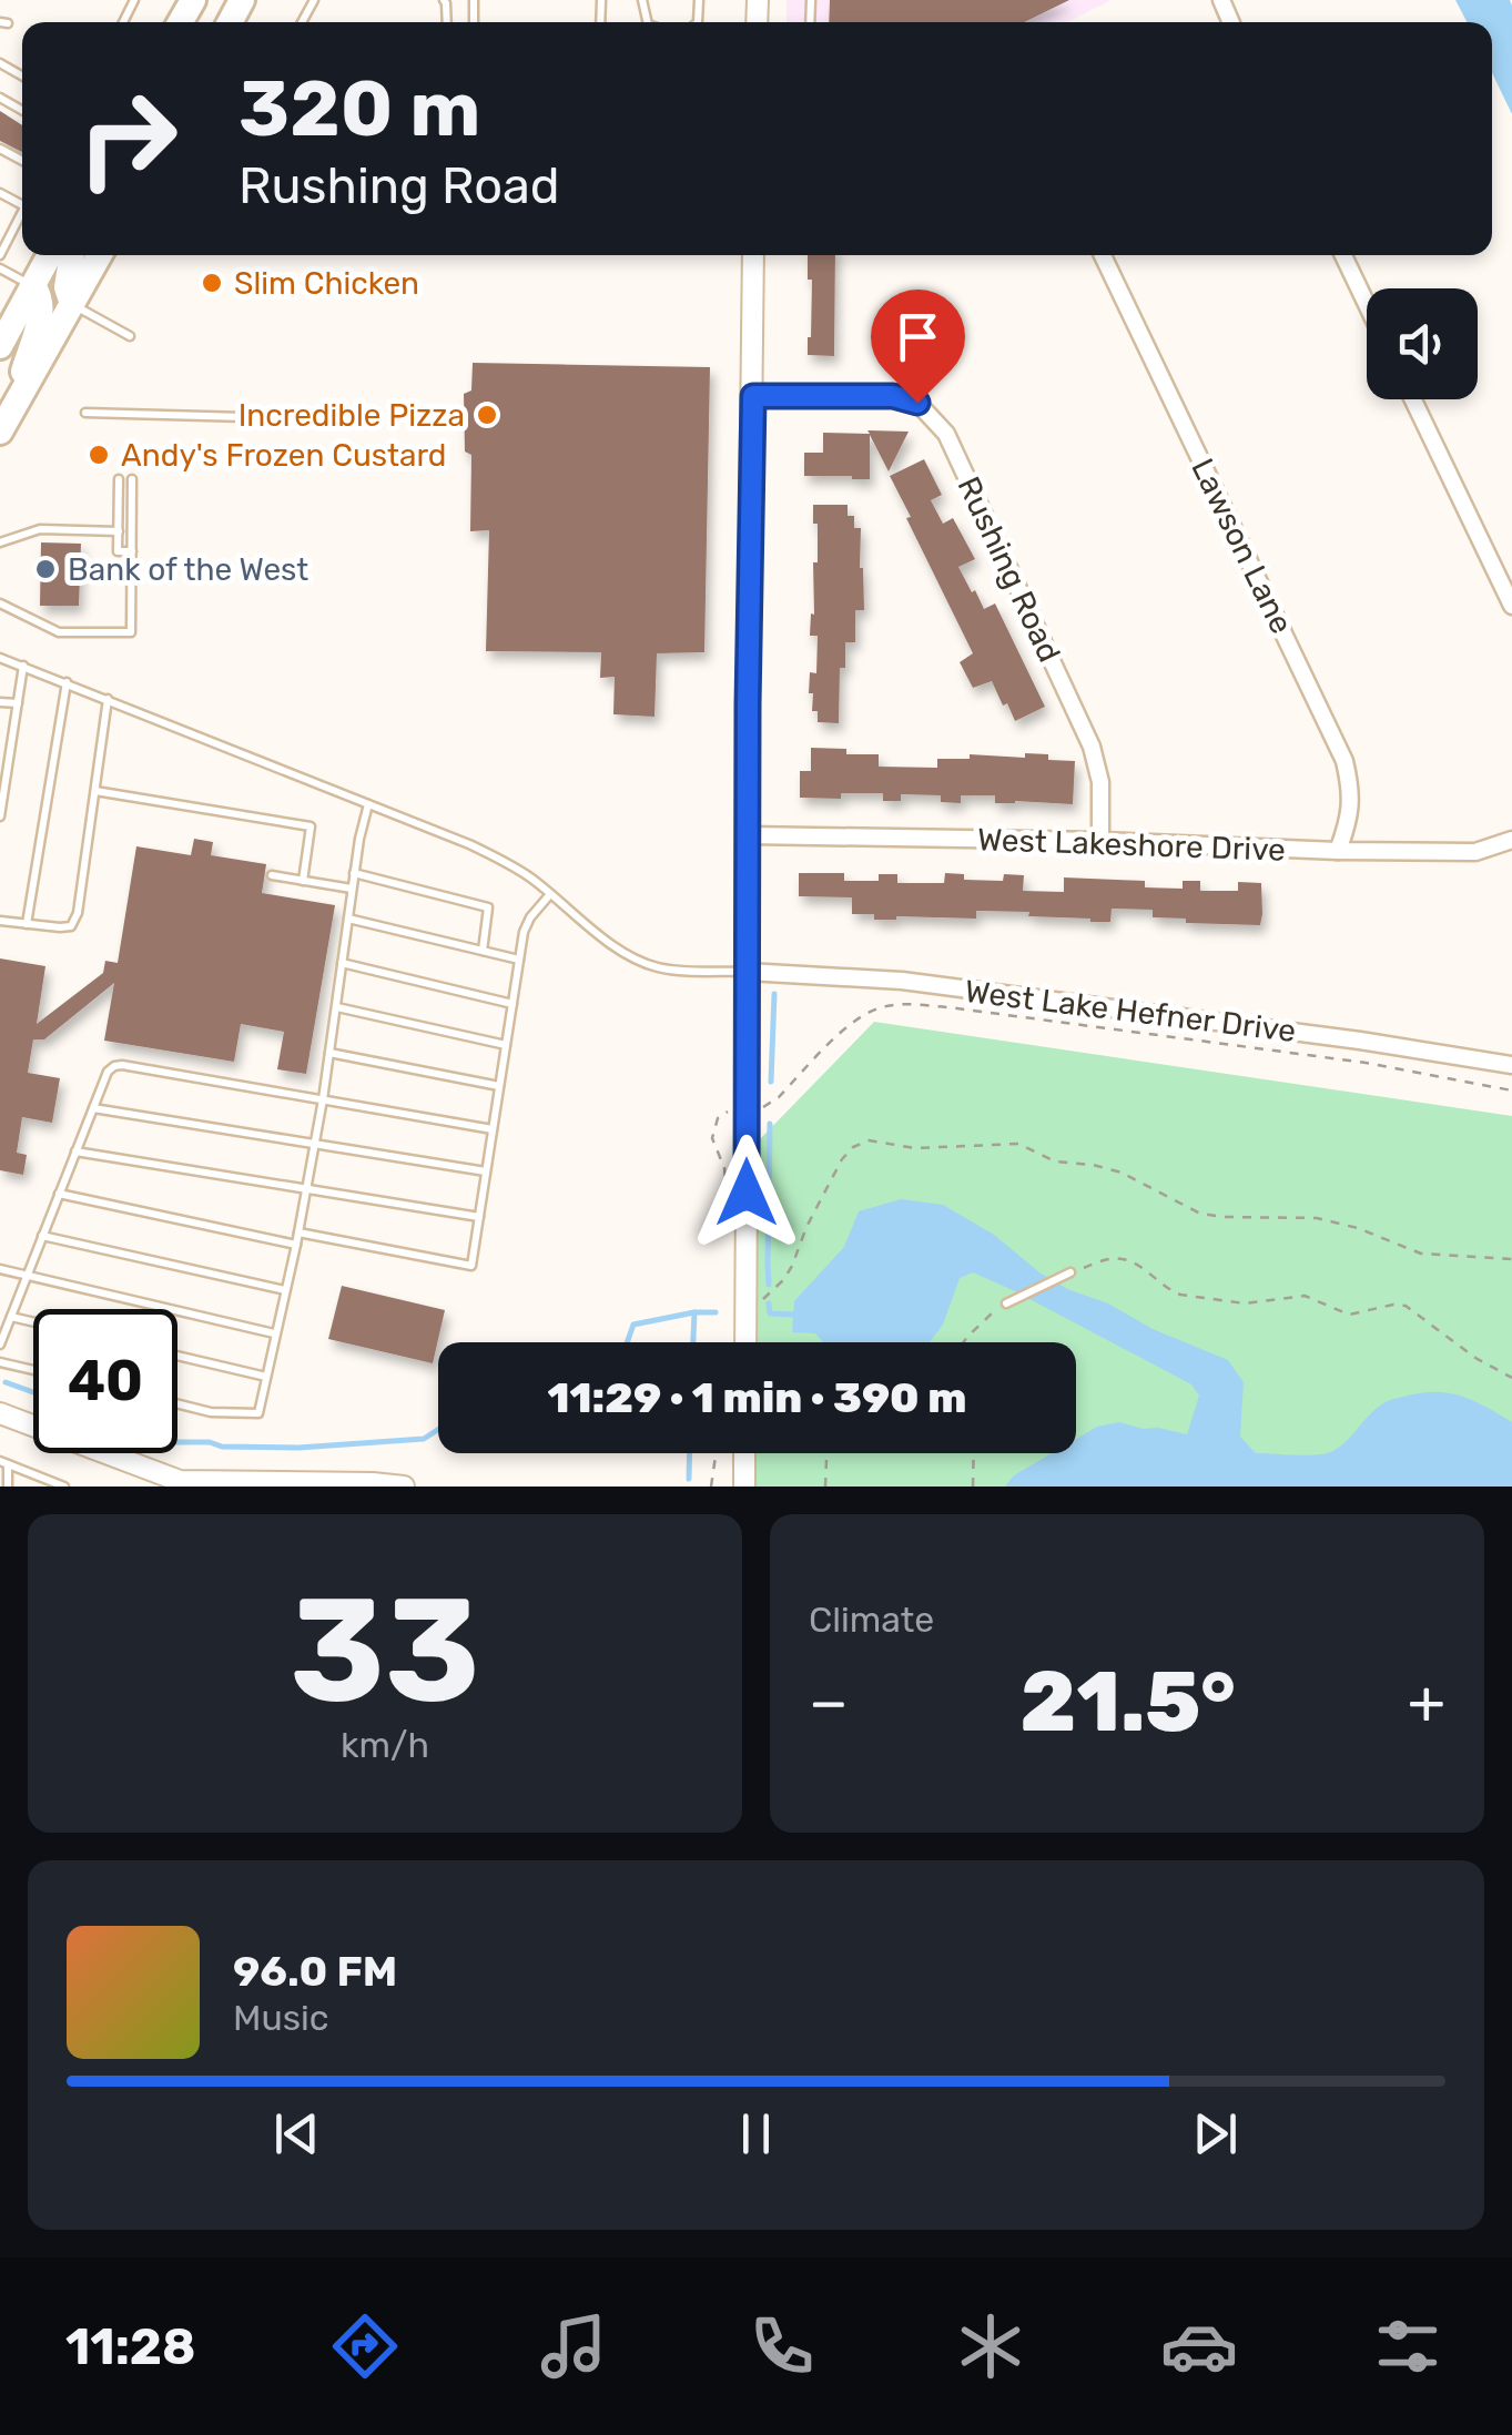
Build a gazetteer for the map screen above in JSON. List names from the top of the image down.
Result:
{
  "streets": {
    "street": [
      "Lawson Lane",
      "Rushing Road",
      "West Lakeshore Drive",
      "West Lake Hefner Drive"
    ]
  },
  "crossings": [
    ["Lawson Lane", "West Lakeshore Drive"],
    ["Rushing Road", "West Lakeshore Drive"]
  ],
  "places": [
    "Slim Chicken",
    "Incredible Pizza",
    "Andy's Frozen Custard",
    "Bank of the West"
  ],
  "page": {
    "turn": ["320 m", "Rushing Road"],
    "limit": "40",
    "trip": "11:29 · 1 min · 390 m",
    "tile": [
      ["33", "km/h"],
      "Climate"
    ],
    "heat": ["−", "21.5°", "+"],
    "song": ["96.0 FM", "Music"],
    "tabs": "11:28"
  }
}
